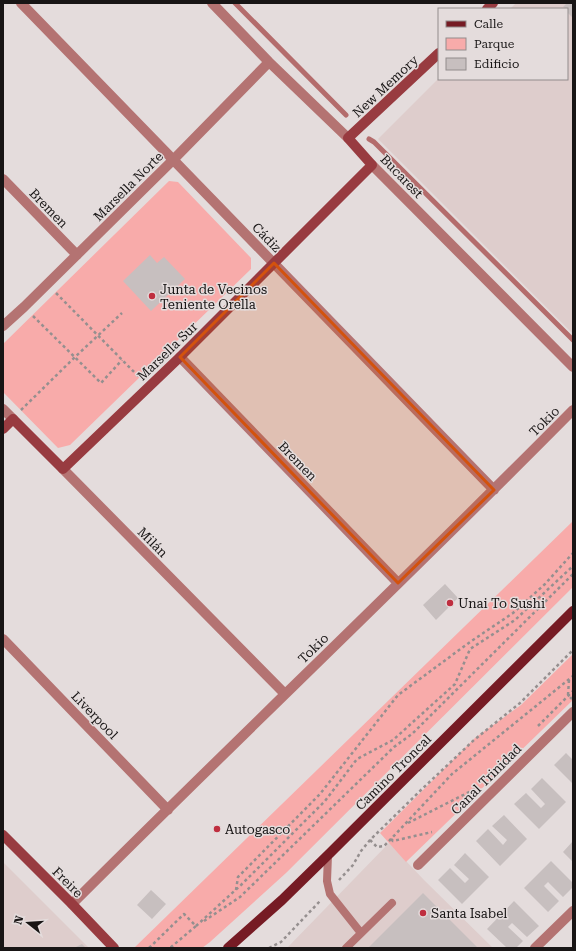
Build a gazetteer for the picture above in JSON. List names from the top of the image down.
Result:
{
  "streets": {
    "main road": ["Camino Troncal"],
    "street": [
      "New Memory",
      "Bucarest",
      "Marsella Norte",
      "Bremen",
      "Cádiz",
      "Marsella Sur",
      "Tokio",
      "Milán",
      "Liverpool",
      "Canal Trinidad",
      "Freire"
    ]
  },
  "crossings": [
    ["New Memory", "Bucarest"],
    ["Bucarest", "Marsella Norte"],
    ["Bucarest", "Marsella Sur"],
    ["Marsella Norte", "Bremen"],
    ["Marsella Norte", "Cádiz"],
    ["Bremen", "Marsella Sur"],
    ["Bremen", "Tokio"],
    ["Cádiz", "Marsella Sur"],
    ["Cádiz", "Tokio"],
    ["Marsella Sur", "Milán"],
    ["Tokio", "Milán"],
    ["Tokio", "Liverpool"],
    ["Tokio", "Freire"]
  ],
  "places": [
    "Junta de Vecinos Teniente Orella",
    "Unai To Sushi",
    "Autogasco",
    "Santa Isabel"
  ],
  "legend": ["Calle", "Parque", "Edificio"],
  "north": "left"
}
